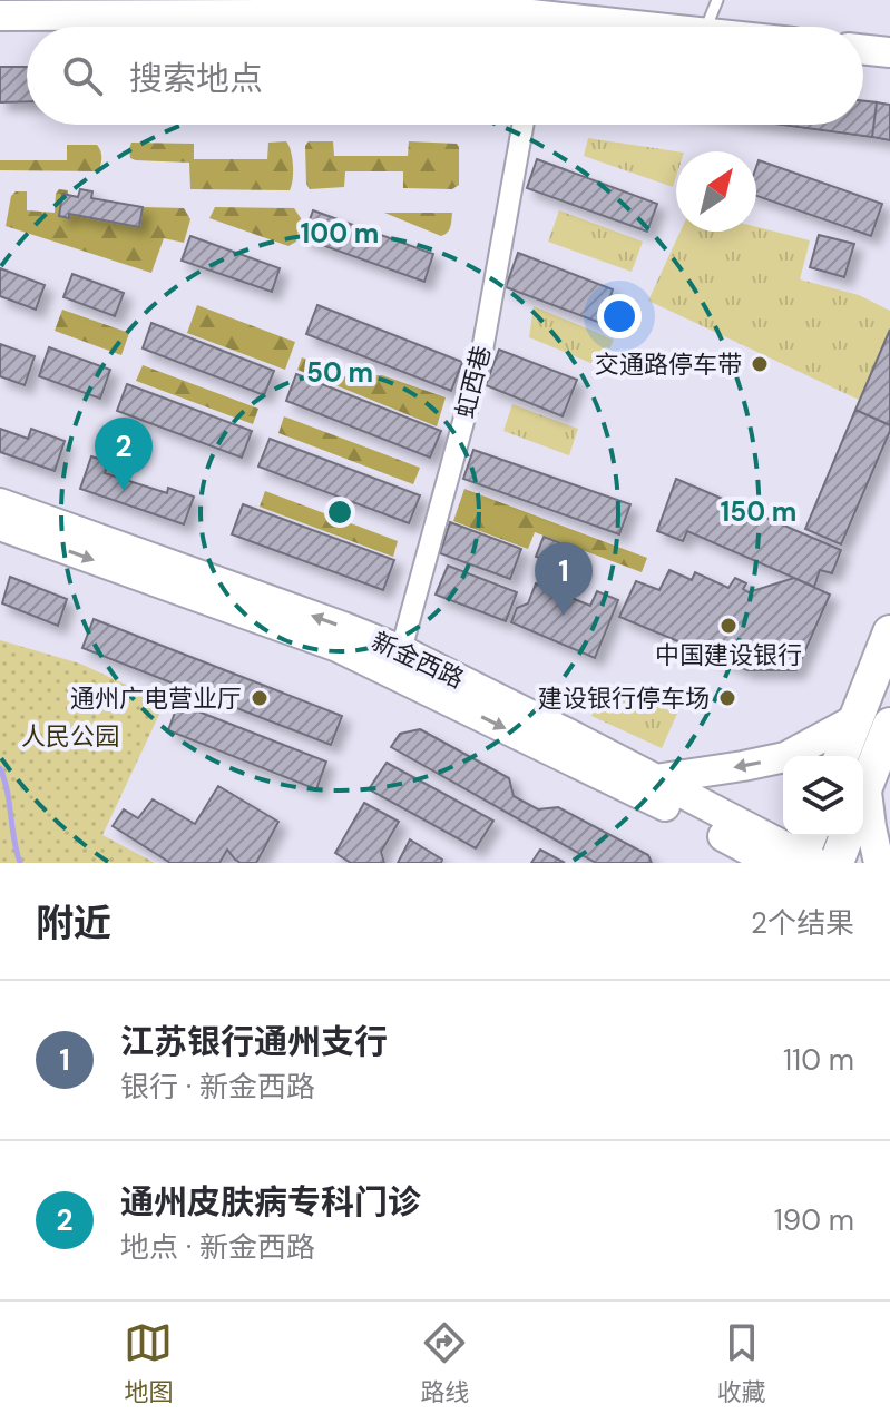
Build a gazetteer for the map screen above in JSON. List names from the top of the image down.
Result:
{
  "streets": {
    "main road": ["新金西路"],
    "street": ["虹西巷"]
  },
  "crossings": [
    ["虹西巷", "新金西路"]
  ],
  "parks": ["人民公园"],
  "places": [
    "交通路停车带",
    "中国建设银行",
    "通州广电营业厅",
    "建设银行停车场"
  ],
  "north": "top right",
  "page": {
    "search": "搜索地点",
    "pins": ["2", "1"],
    "heading": ["附近", "2个结果"],
    "list": [
      {
        "mark": "1",
        "name": "江苏银行通州支行",
        "note": "银行 · 新金西路",
        "value": "110 m"
      },
      {
        "mark": "2",
        "name": "通州皮肤病专科门诊",
        "note": "地点 · 新金西路",
        "value": "190 m"
      }
    ],
    "nav": ["地图", "路线", "收藏"]
  },
  "rings": ["100 m", "50 m", "150 m"]
}
